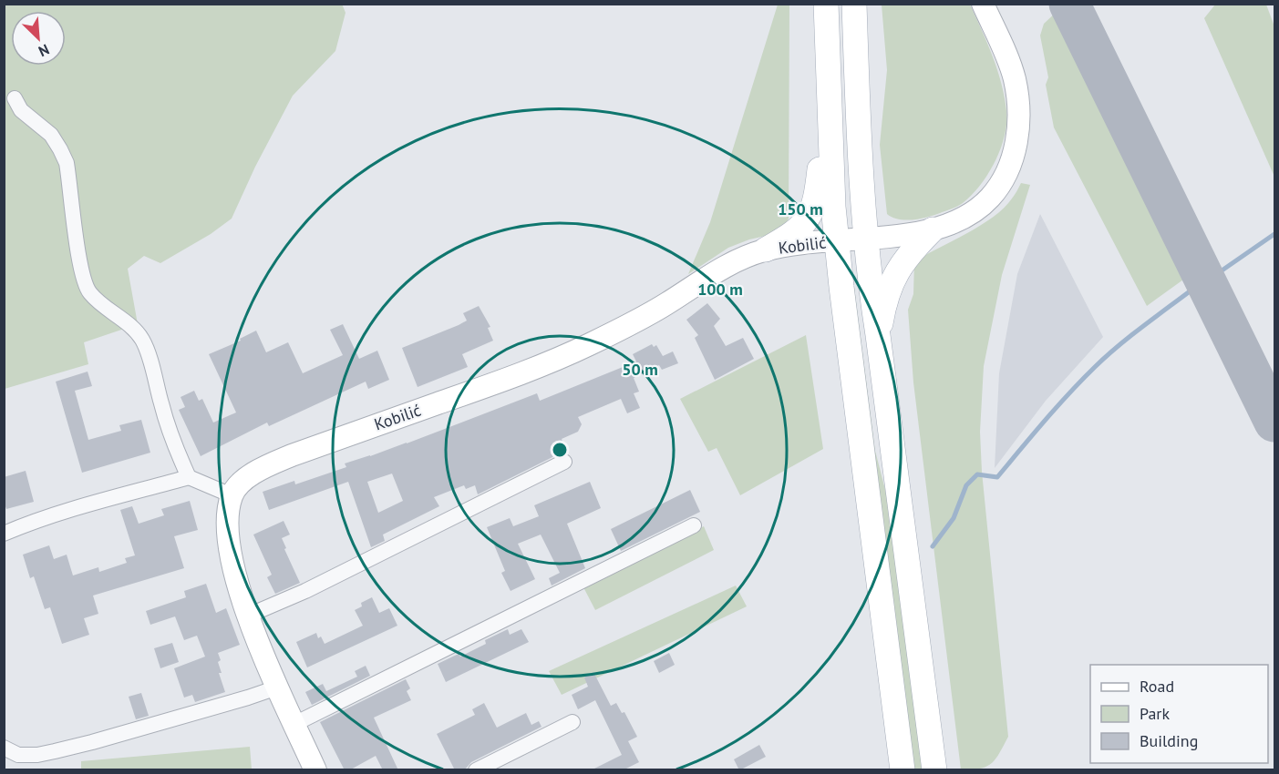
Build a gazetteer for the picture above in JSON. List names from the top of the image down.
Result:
{
  "streets": {
    "main road": ["Kobilić"]
  },
  "legend": ["Road", "Park", "Building"],
  "north": "bottom right",
  "rings": ["150 m", "100 m", "50 m"]
}
